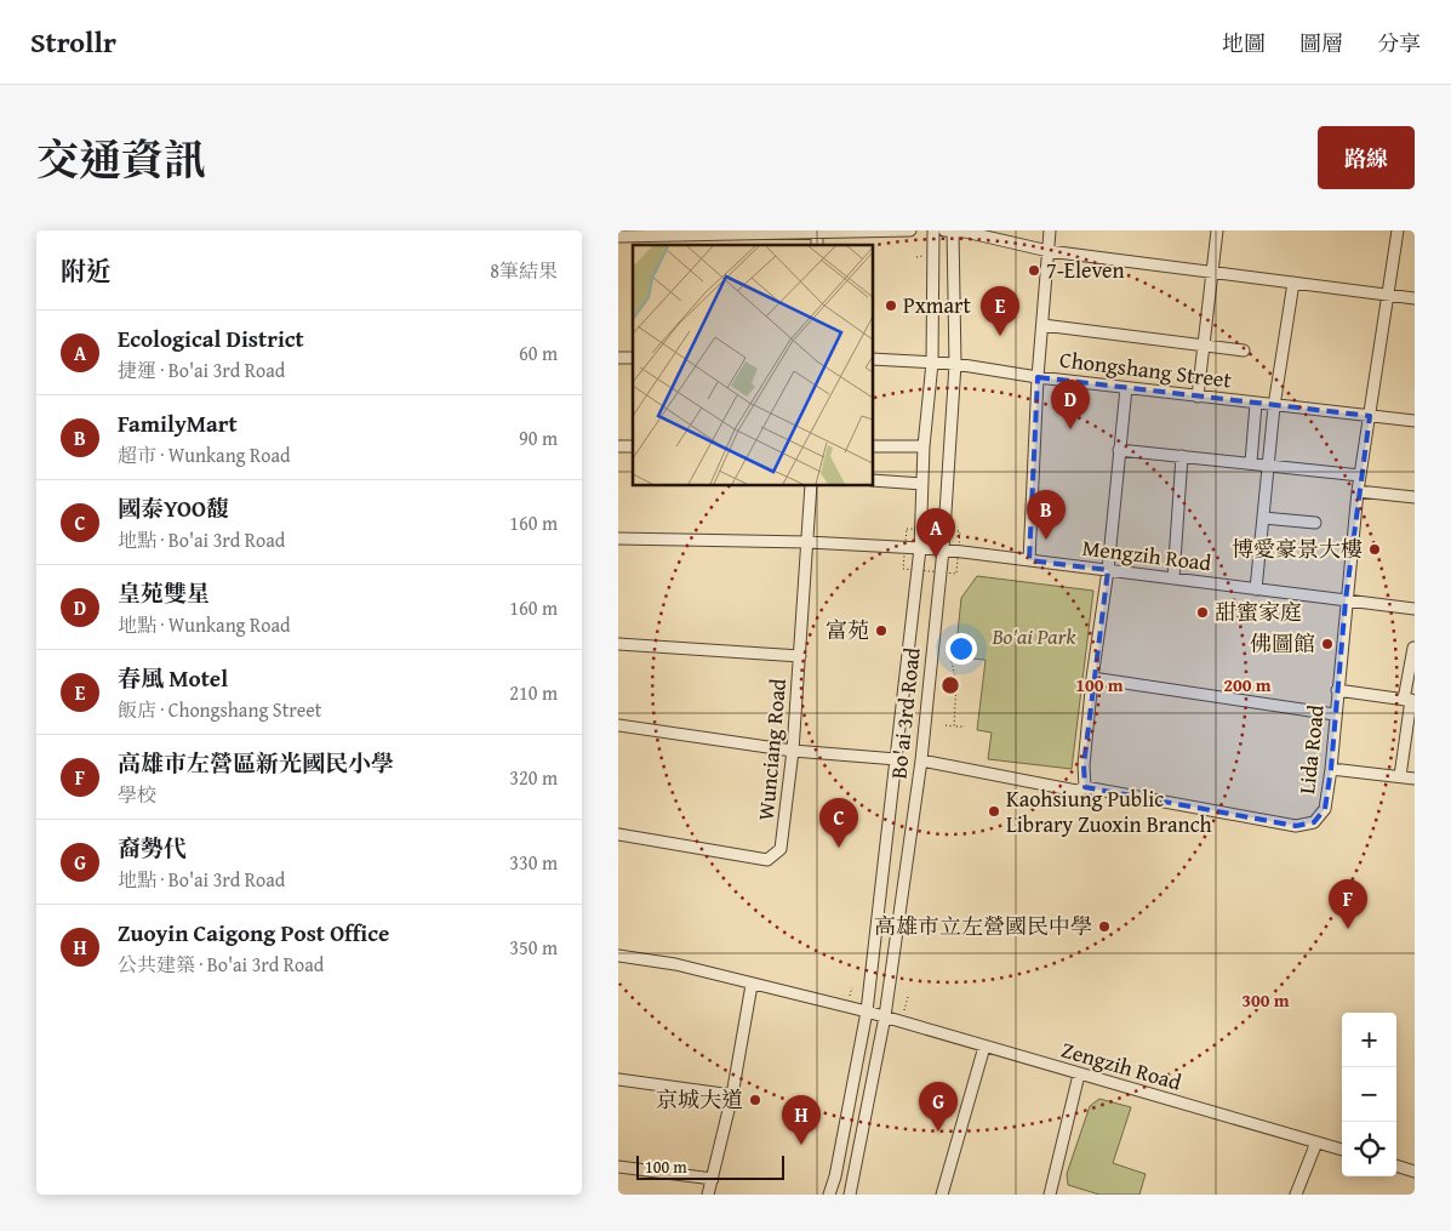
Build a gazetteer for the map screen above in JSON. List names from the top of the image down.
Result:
{
  "streets": {
    "street": [
      "Chongshang Street",
      "Mengzih Road",
      "Bo'ai 3rd Road",
      "Wunciang Road",
      "Lida Road",
      "Zengzih Road"
    ]
  },
  "crossings": [
    ["Chongshang Street", "Bo'ai 3rd Road"],
    ["Chongshang Street", "Lida Road"],
    ["Mengzih Road", "Bo'ai 3rd Road"],
    ["Mengzih Road", "Wunciang Road"],
    ["Mengzih Road", "Lida Road"],
    ["Bo'ai 3rd Road", "Lida Road"],
    ["Bo'ai 3rd Road", "Zengzih Road"]
  ],
  "parks": ["Bo'ai Park"],
  "places": [
    "7-Eleven",
    "Pxmart",
    "博愛豪景大樓",
    "甜蜜家庭",
    "富苑",
    "佛圖館",
    "Kaohsiung Public Library Zuoxin Branch",
    "高雄市立左營國民中學",
    "京城大道"
  ],
  "scale_bar": "100 m",
  "page": {
    "header": "Strollr",
    "nav": ["地圖", "圖層", "分享"],
    "title": "交通資訊",
    "buttons": "路線",
    "heading": ["附近", "8筆結果"],
    "pins": [
      "E",
      "D",
      "B",
      "A",
      "C",
      "F",
      "G",
      "H"
    ],
    "list": [
      {
        "mark": "A",
        "name": "Ecological District",
        "note": "捷運 · Bo'ai 3rd Road",
        "value": "60 m"
      },
      {
        "mark": "B",
        "name": "FamilyMart",
        "note": "超市 · Wunkang Road",
        "value": "90 m"
      },
      {
        "mark": "C",
        "name": "國泰YOO馥",
        "note": "地點 · Bo'ai 3rd Road",
        "value": "160 m"
      },
      {
        "mark": "D",
        "name": "皇苑雙星",
        "note": "地點 · Wunkang Road",
        "value": "160 m"
      },
      {
        "mark": "E",
        "name": "春風 Motel",
        "note": "飯店 · Chongshang Street",
        "value": "210 m"
      },
      {
        "mark": "F",
        "name": "高雄市左營區新光國民小學",
        "note": "學校",
        "value": "320 m"
      },
      {
        "mark": "G",
        "name": "裔勢代",
        "note": "地點 · Bo'ai 3rd Road",
        "value": "330 m"
      },
      {
        "mark": "H",
        "name": "Zuoyin Caigong Post Office",
        "note": "公共建築 · Bo'ai 3rd Road",
        "value": "350 m"
      }
    ],
    "map_buttons": ["+", "−"],
    "scale": "100 m"
  },
  "rings": ["100 m", "200 m", "300 m"]
}
